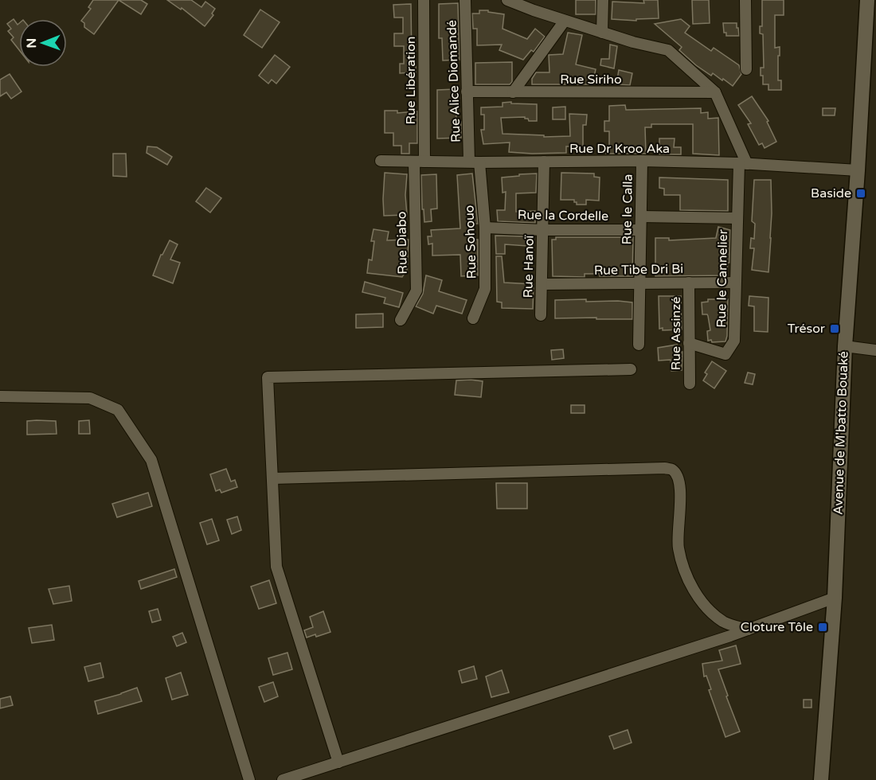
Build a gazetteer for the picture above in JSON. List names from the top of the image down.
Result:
{
  "streets": {
    "street": [
      "Rue Siriho",
      "Rue Libération",
      "Rue Alice Diomandé",
      "Rue Dr Kroo Aka",
      "Rue le Calla",
      "Rue la Cordelle",
      "Rue Sohouo",
      "Rue Diabo",
      "Rue Hanoï",
      "Rue Tibe Dri Bi",
      "Rue le Cannelier",
      "Rue Assinzé",
      "Avenue de M'batto Bouaké"
    ]
  },
  "crossings": [
    ["Rue Siriho", "Rue Alice Diomandé"],
    ["Rue Libération", "Rue Dr Kroo Aka"],
    ["Rue Libération", "Rue Diabo"],
    ["Rue Alice Diomandé", "Rue Dr Kroo Aka"],
    ["Rue Alice Diomandé", "Rue Sohouo"],
    ["Rue Dr Kroo Aka", "Rue le Calla"],
    ["Rue Dr Kroo Aka", "Rue Sohouo"],
    ["Rue Dr Kroo Aka", "Rue Diabo"],
    ["Rue Dr Kroo Aka", "Rue Hanoï"],
    ["Rue Dr Kroo Aka", "Rue le Cannelier"],
    ["Rue Dr Kroo Aka", "Avenue de M'batto Bouaké"],
    ["Rue le Calla", "Rue la Cordelle"],
    ["Rue le Calla", "Rue Tibe Dri Bi"],
    ["Rue la Cordelle", "Rue Sohouo"],
    ["Rue la Cordelle", "Rue Hanoï"],
    ["Rue Hanoï", "Rue Tibe Dri Bi"],
    ["Rue Tibe Dri Bi", "Rue le Cannelier"],
    ["Rue Tibe Dri Bi", "Rue Assinzé"],
    ["Rue le Cannelier", "Rue Assinzé"]
  ],
  "places": {
    "transit": ["Baside", "Trésor", "Cloture Tôle"]
  },
  "north": "left"
}
